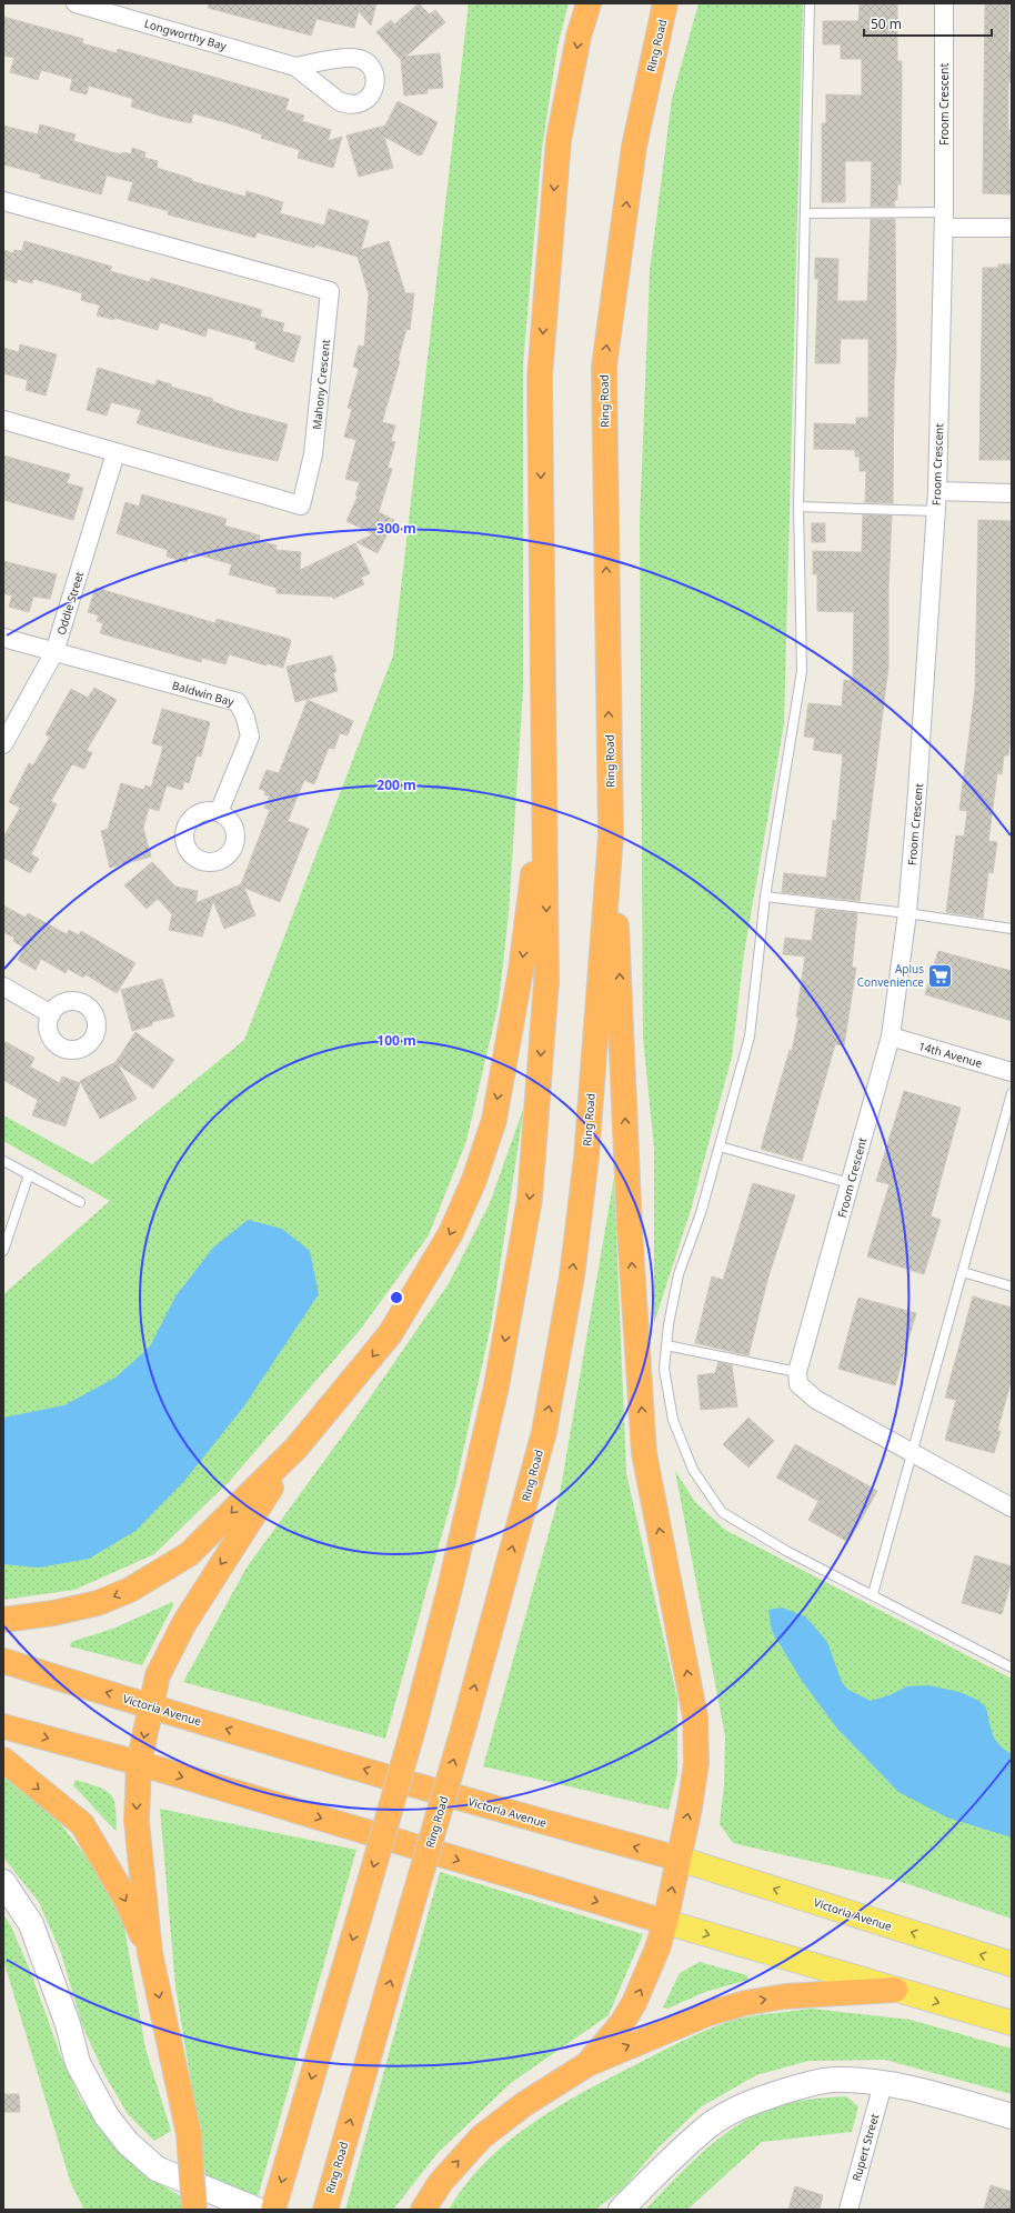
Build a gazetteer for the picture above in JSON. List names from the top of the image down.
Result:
{
  "streets": {
    "highway": ["Ring Road", "Victoria Avenue"],
    "street": [
      "Longworthy Bay",
      "Froom Crescent",
      "Mahony Crescent",
      "Oddie Street",
      "Baldwin Bay",
      "14th Avenue",
      "Rupert Street"
    ]
  },
  "crossings": [
    ["Froom Crescent", "14th Avenue"],
    ["Mahony Crescent", "Oddie Street"],
    ["Oddie Street", "Baldwin Bay"]
  ],
  "places": {
    "supermarket": ["Aplus Convenience"]
  },
  "scale_bar": "50 m",
  "rings": ["300 m", "200 m", "100 m"]
}
